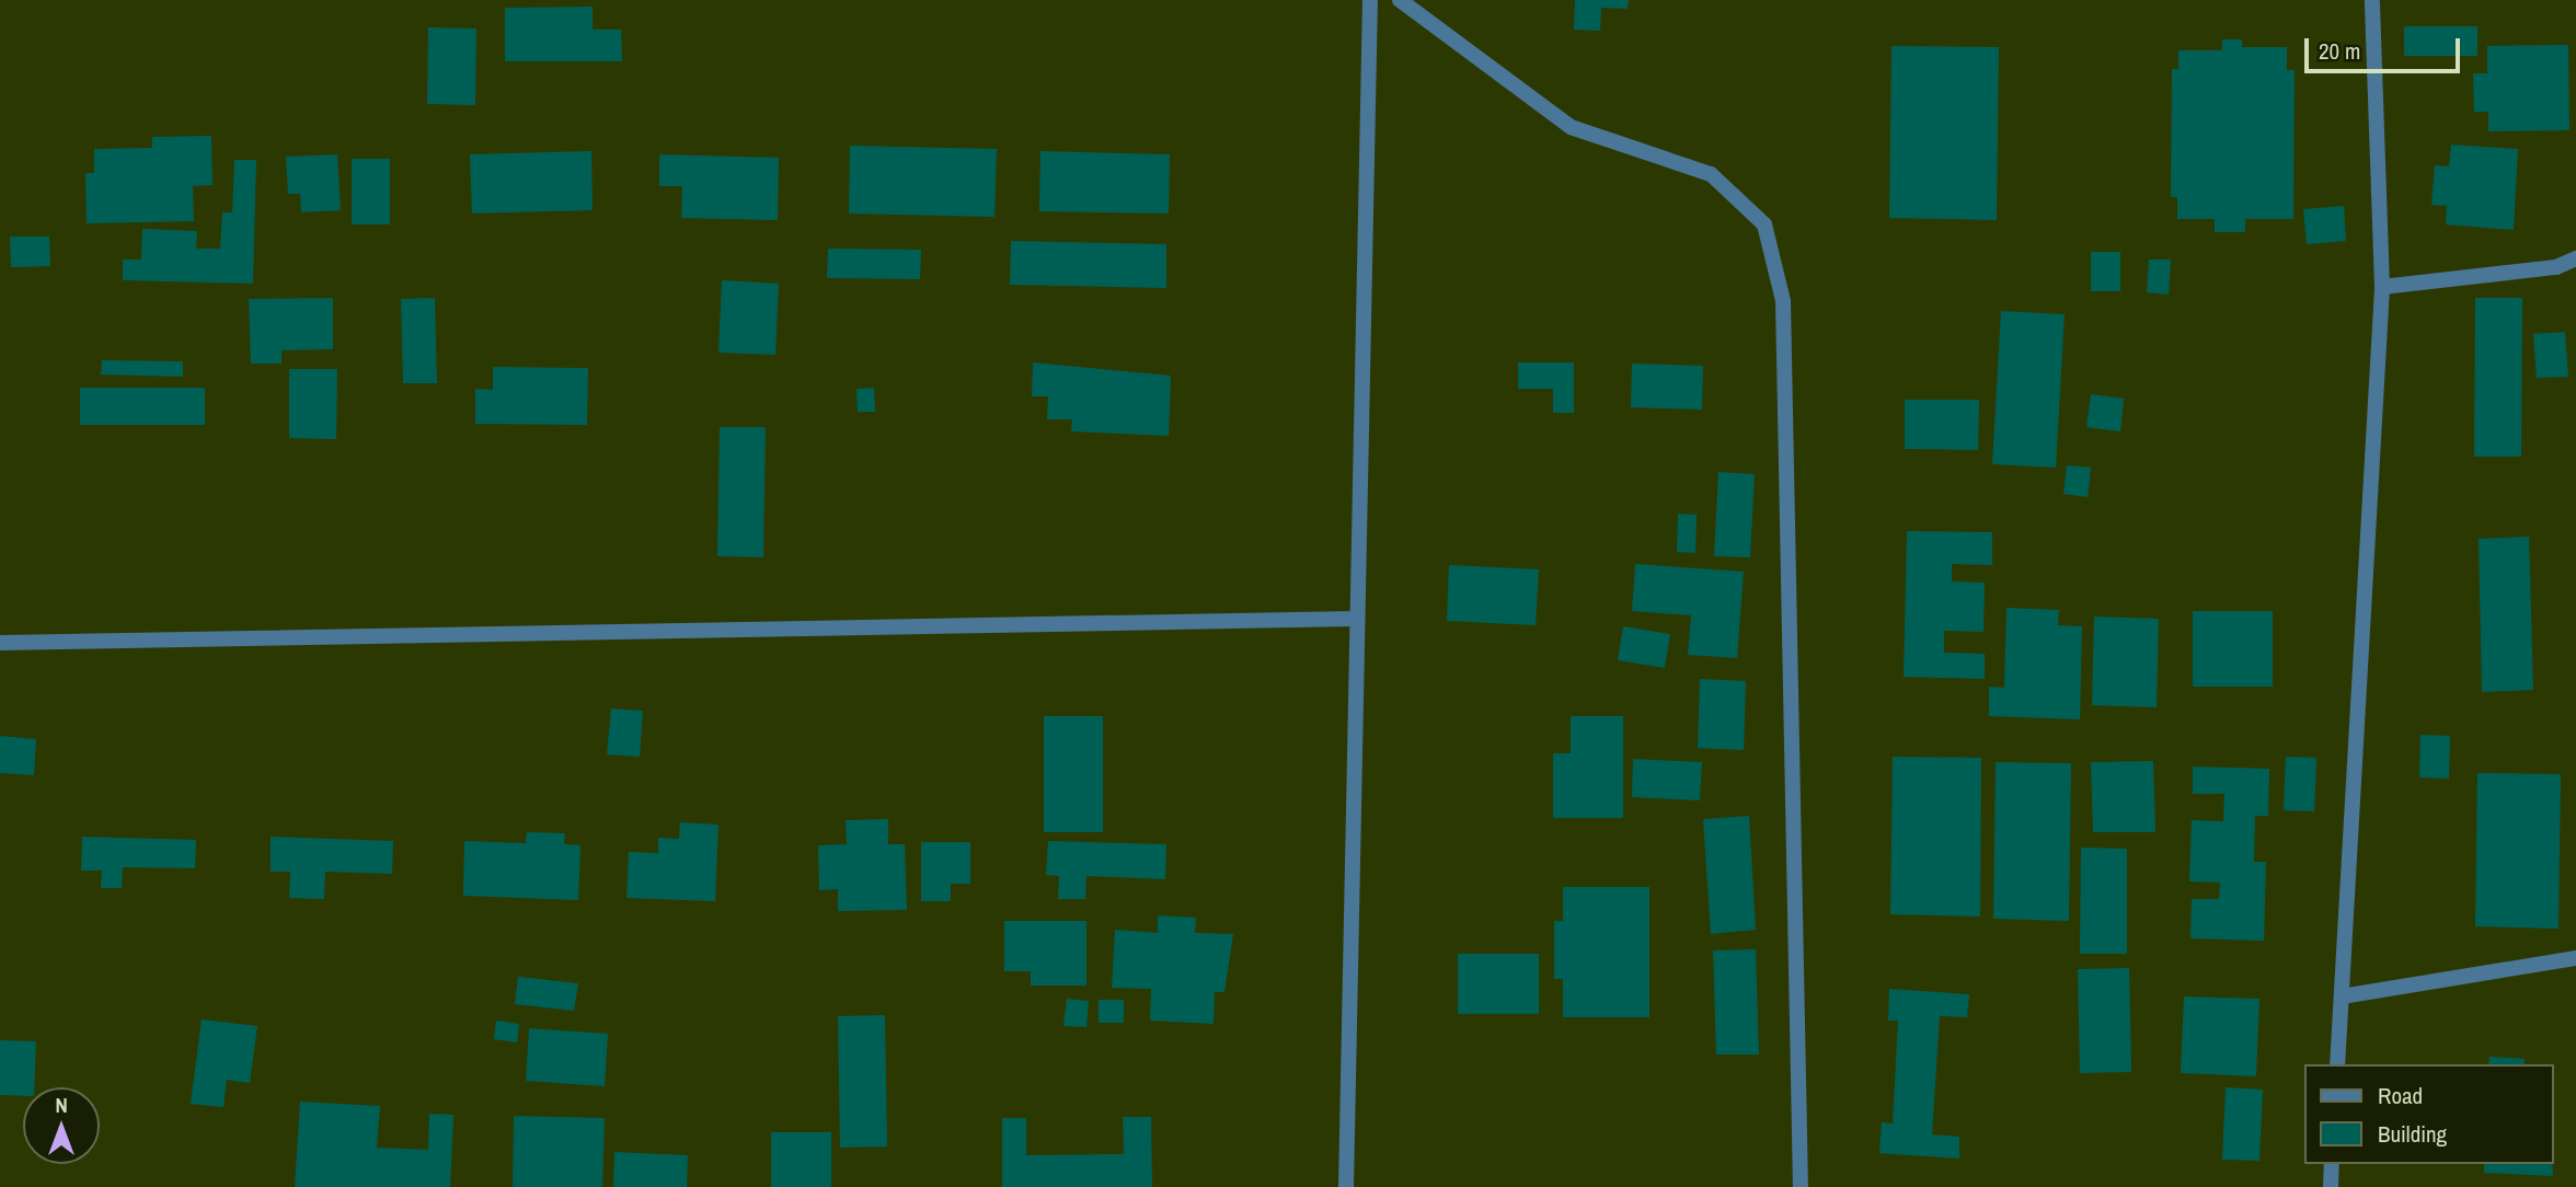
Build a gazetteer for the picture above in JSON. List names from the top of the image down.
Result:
{
  "legend": ["Road", "Building"],
  "scale_bar": "20 m",
  "north": "top"
}
